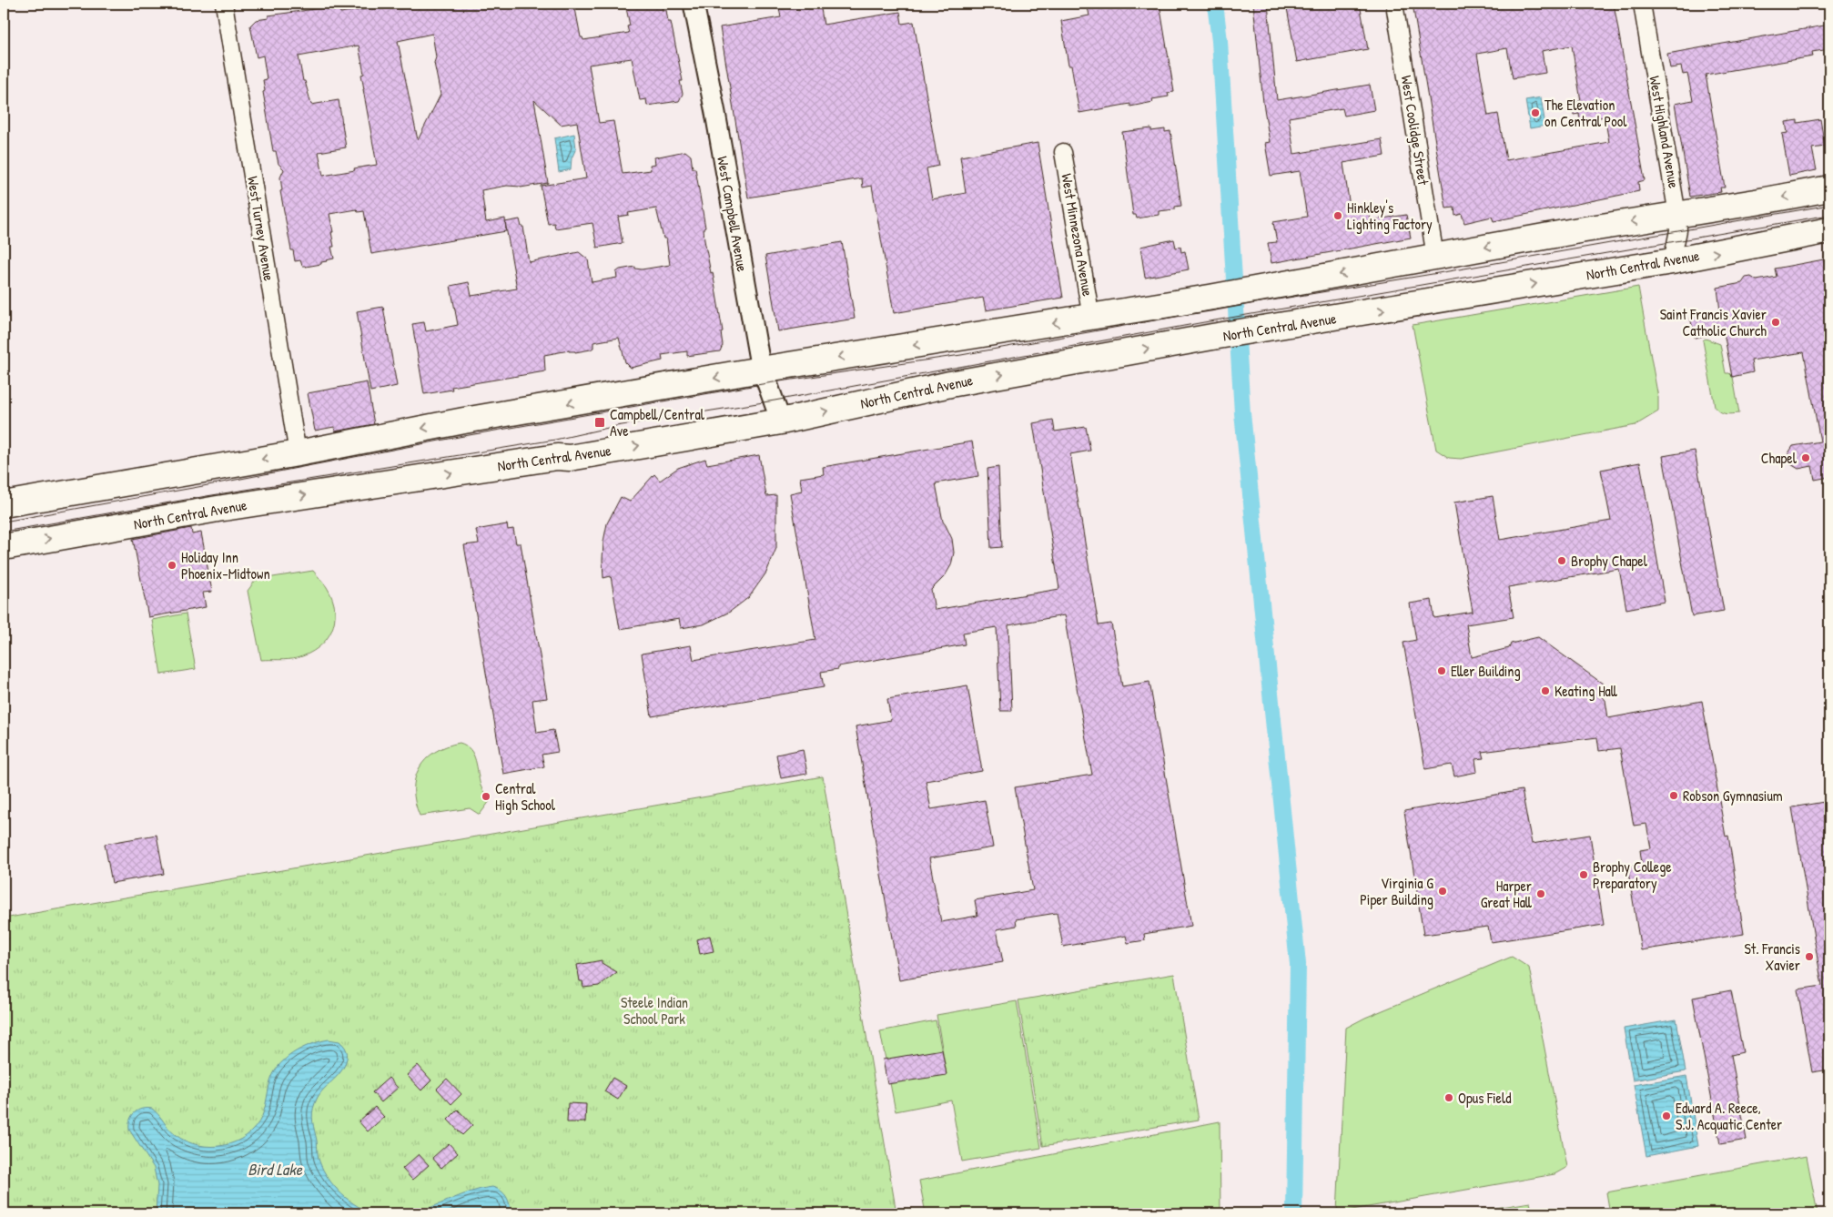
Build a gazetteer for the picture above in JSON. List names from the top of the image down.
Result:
{
  "streets": {
    "main road": ["North Central Avenue"],
    "street": [
      "West Coolidge Street",
      "West Highland Avenue",
      "West Campbell Avenue",
      "West Turney Avenue",
      "West Minnezona Avenue"
    ]
  },
  "crossings": [
    ["West Highland Avenue", "North Central Avenue"],
    ["West Campbell Avenue", "North Central Avenue"]
  ],
  "water": ["Bird Lake"],
  "parks": ["Steele Indian School Park"],
  "places": {
    "other": [
      "The Elevation on Central Pool",
      "Hinkley's Lighting Factory",
      "Saint Francis Xavier Catholic Church",
      "Chapel",
      "Brophy Chapel",
      "Holiday Inn Phoenix-Midtown",
      "Eller Building",
      "Keating Hall",
      "Robson Gymnasium",
      "Central High School",
      "Brophy College Preparatory",
      "Virginia G Piper Building",
      "Harper Great Hall",
      "St. Francis Xavier",
      "Opus Field",
      "Edward A. Reece, S.J. Acquatic Center"
    ],
    "transit": ["Campbell/Central Ave"]
  }
}
